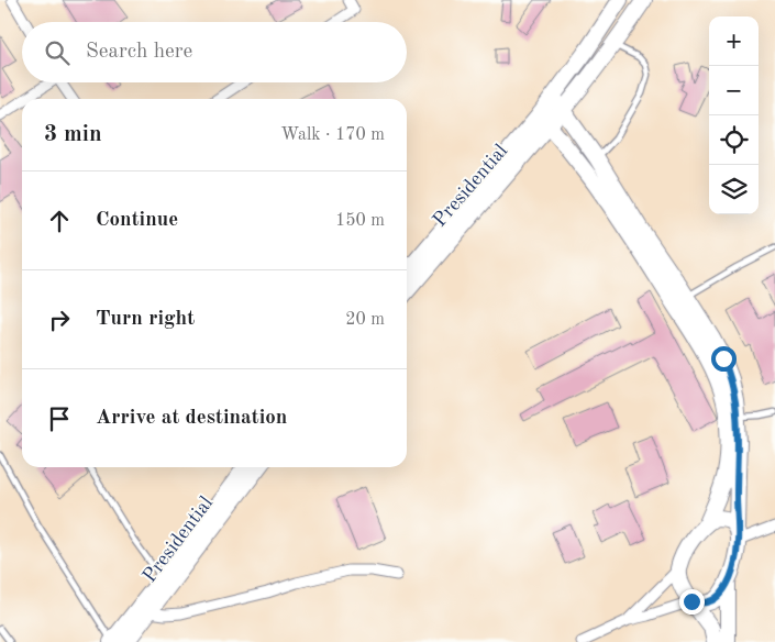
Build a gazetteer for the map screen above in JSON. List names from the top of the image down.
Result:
{
  "streets": {
    "main road": ["Presidential"]
  },
  "page": {
    "map_buttons": ["+", "−"],
    "search": "Search here",
    "heading": ["3 min", "Walk · 170 m"],
    "list": [
      ["Continue", "150 m"],
      ["Turn right", "20 m"],
      "Arrive at destination"
    ]
  }
}
